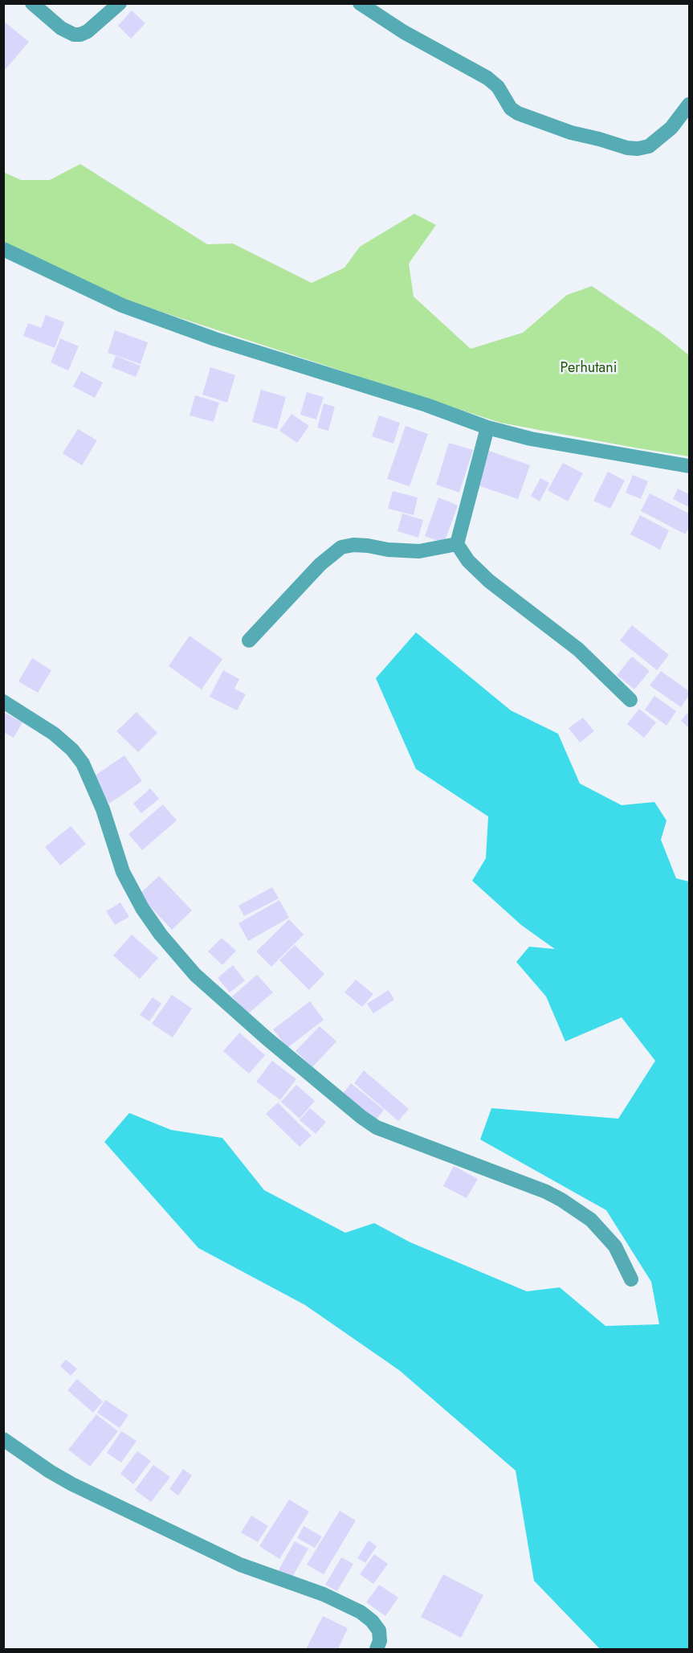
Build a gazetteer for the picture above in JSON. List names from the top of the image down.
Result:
{
  "parks": ["Perhutani"]
}
